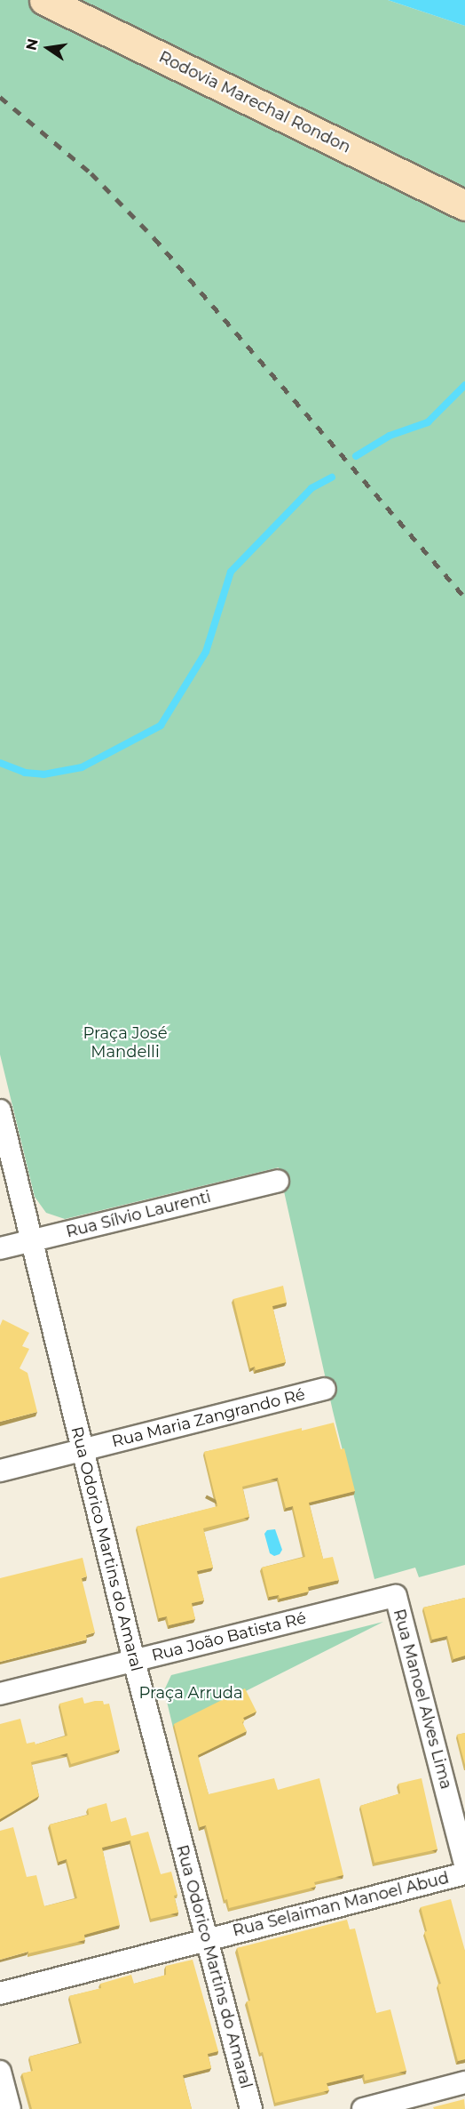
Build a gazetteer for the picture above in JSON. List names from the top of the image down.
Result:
{
  "streets": {
    "main road": ["Rodovia Marechal Rondon"],
    "street": [
      "Rua Sílvio Laurenti",
      "Rua Maria Zangrando Ré",
      "Rua Odorico Martins do Amaral",
      "Rua João Batista Ré",
      "Rua Manoel Alves Lima",
      "Rua Selaiman Manoel Abud"
    ]
  },
  "crossings": [
    ["Rua Sílvio Laurenti", "Rua Odorico Martins do Amaral"],
    ["Rua Maria Zangrando Ré", "Rua Odorico Martins do Amaral"],
    ["Rua Odorico Martins do Amaral", "Rua João Batista Ré"],
    ["Rua Odorico Martins do Amaral", "Rua Selaiman Manoel Abud"],
    ["Rua João Batista Ré", "Rua Manoel Alves Lima"]
  ],
  "parks": ["Praça José Mandelli", "Praça Arruda"],
  "north": "left"
}
